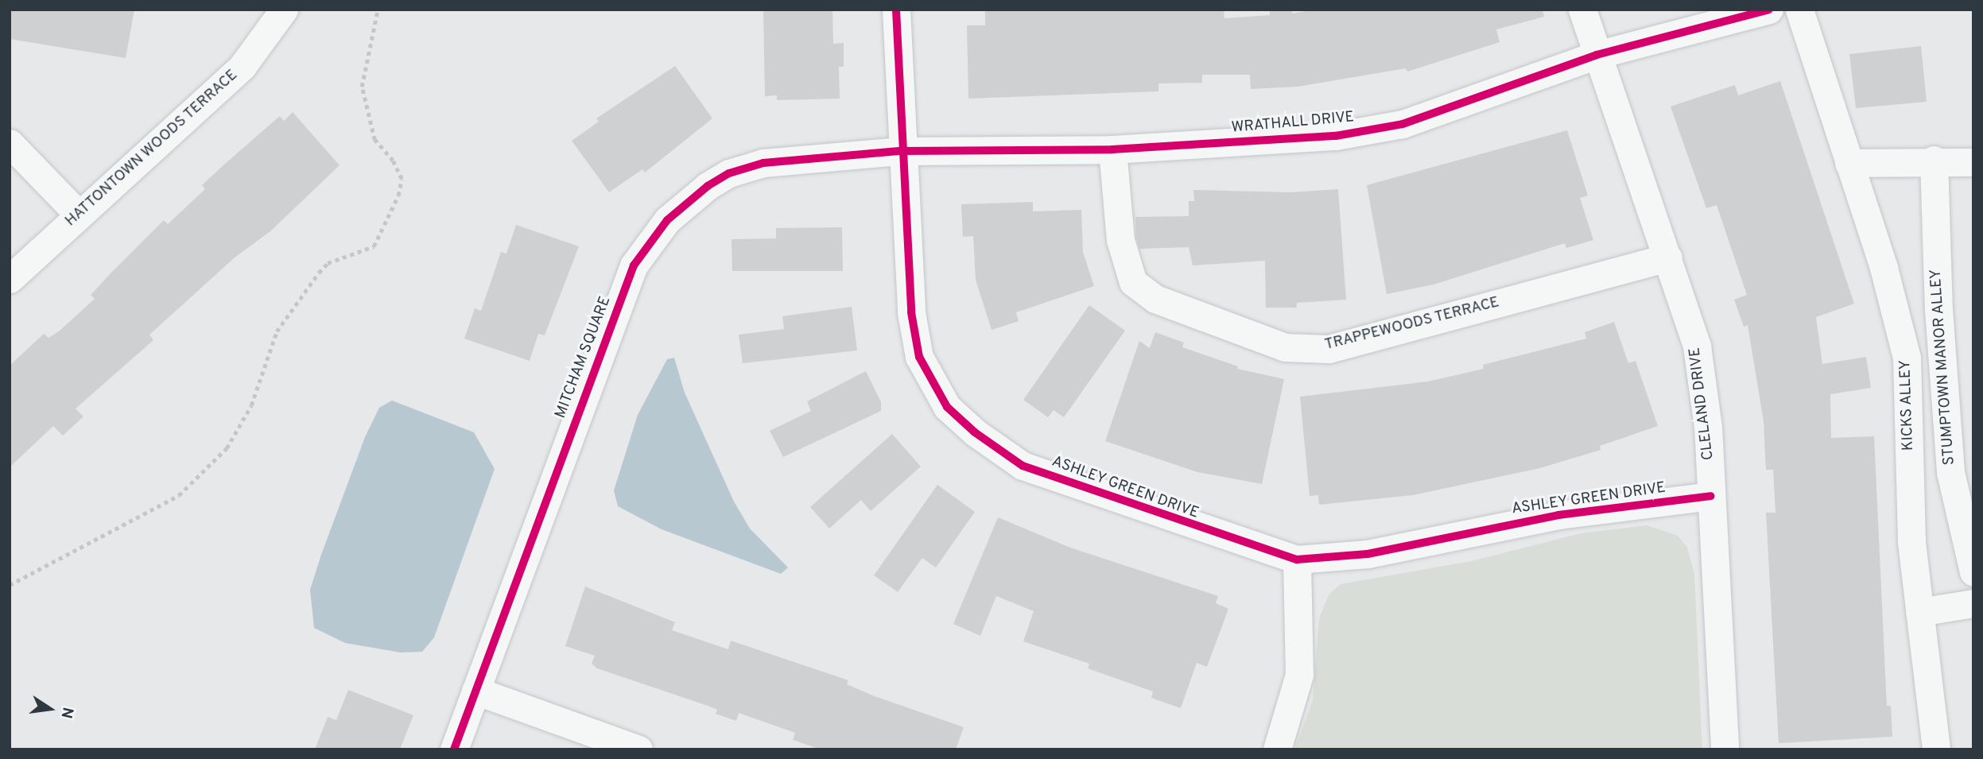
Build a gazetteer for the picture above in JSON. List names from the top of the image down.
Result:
{
  "streets": {
    "street": [
      "WRATHALL DRIVE",
      "HATTONTOWN WOODS TERRACE",
      "TRAPPEWOODS TERRACE",
      "MITCHAM SQUARE",
      "STUMPTOWN MANOR ALLEY",
      "CLELAND DRIVE",
      "KICKS ALLEY",
      "ASHLEY GREEN DRIVE"
    ]
  },
  "crossings": [
    ["WRATHALL DRIVE", "TRAPPEWOODS TERRACE"],
    ["WRATHALL DRIVE", "MITCHAM SQUARE"],
    ["WRATHALL DRIVE", "CLELAND DRIVE"],
    ["WRATHALL DRIVE", "ASHLEY GREEN DRIVE"],
    ["TRAPPEWOODS TERRACE", "CLELAND DRIVE"],
    ["MITCHAM SQUARE", "ASHLEY GREEN DRIVE"],
    ["CLELAND DRIVE", "ASHLEY GREEN DRIVE"]
  ],
  "north": "right"
}
